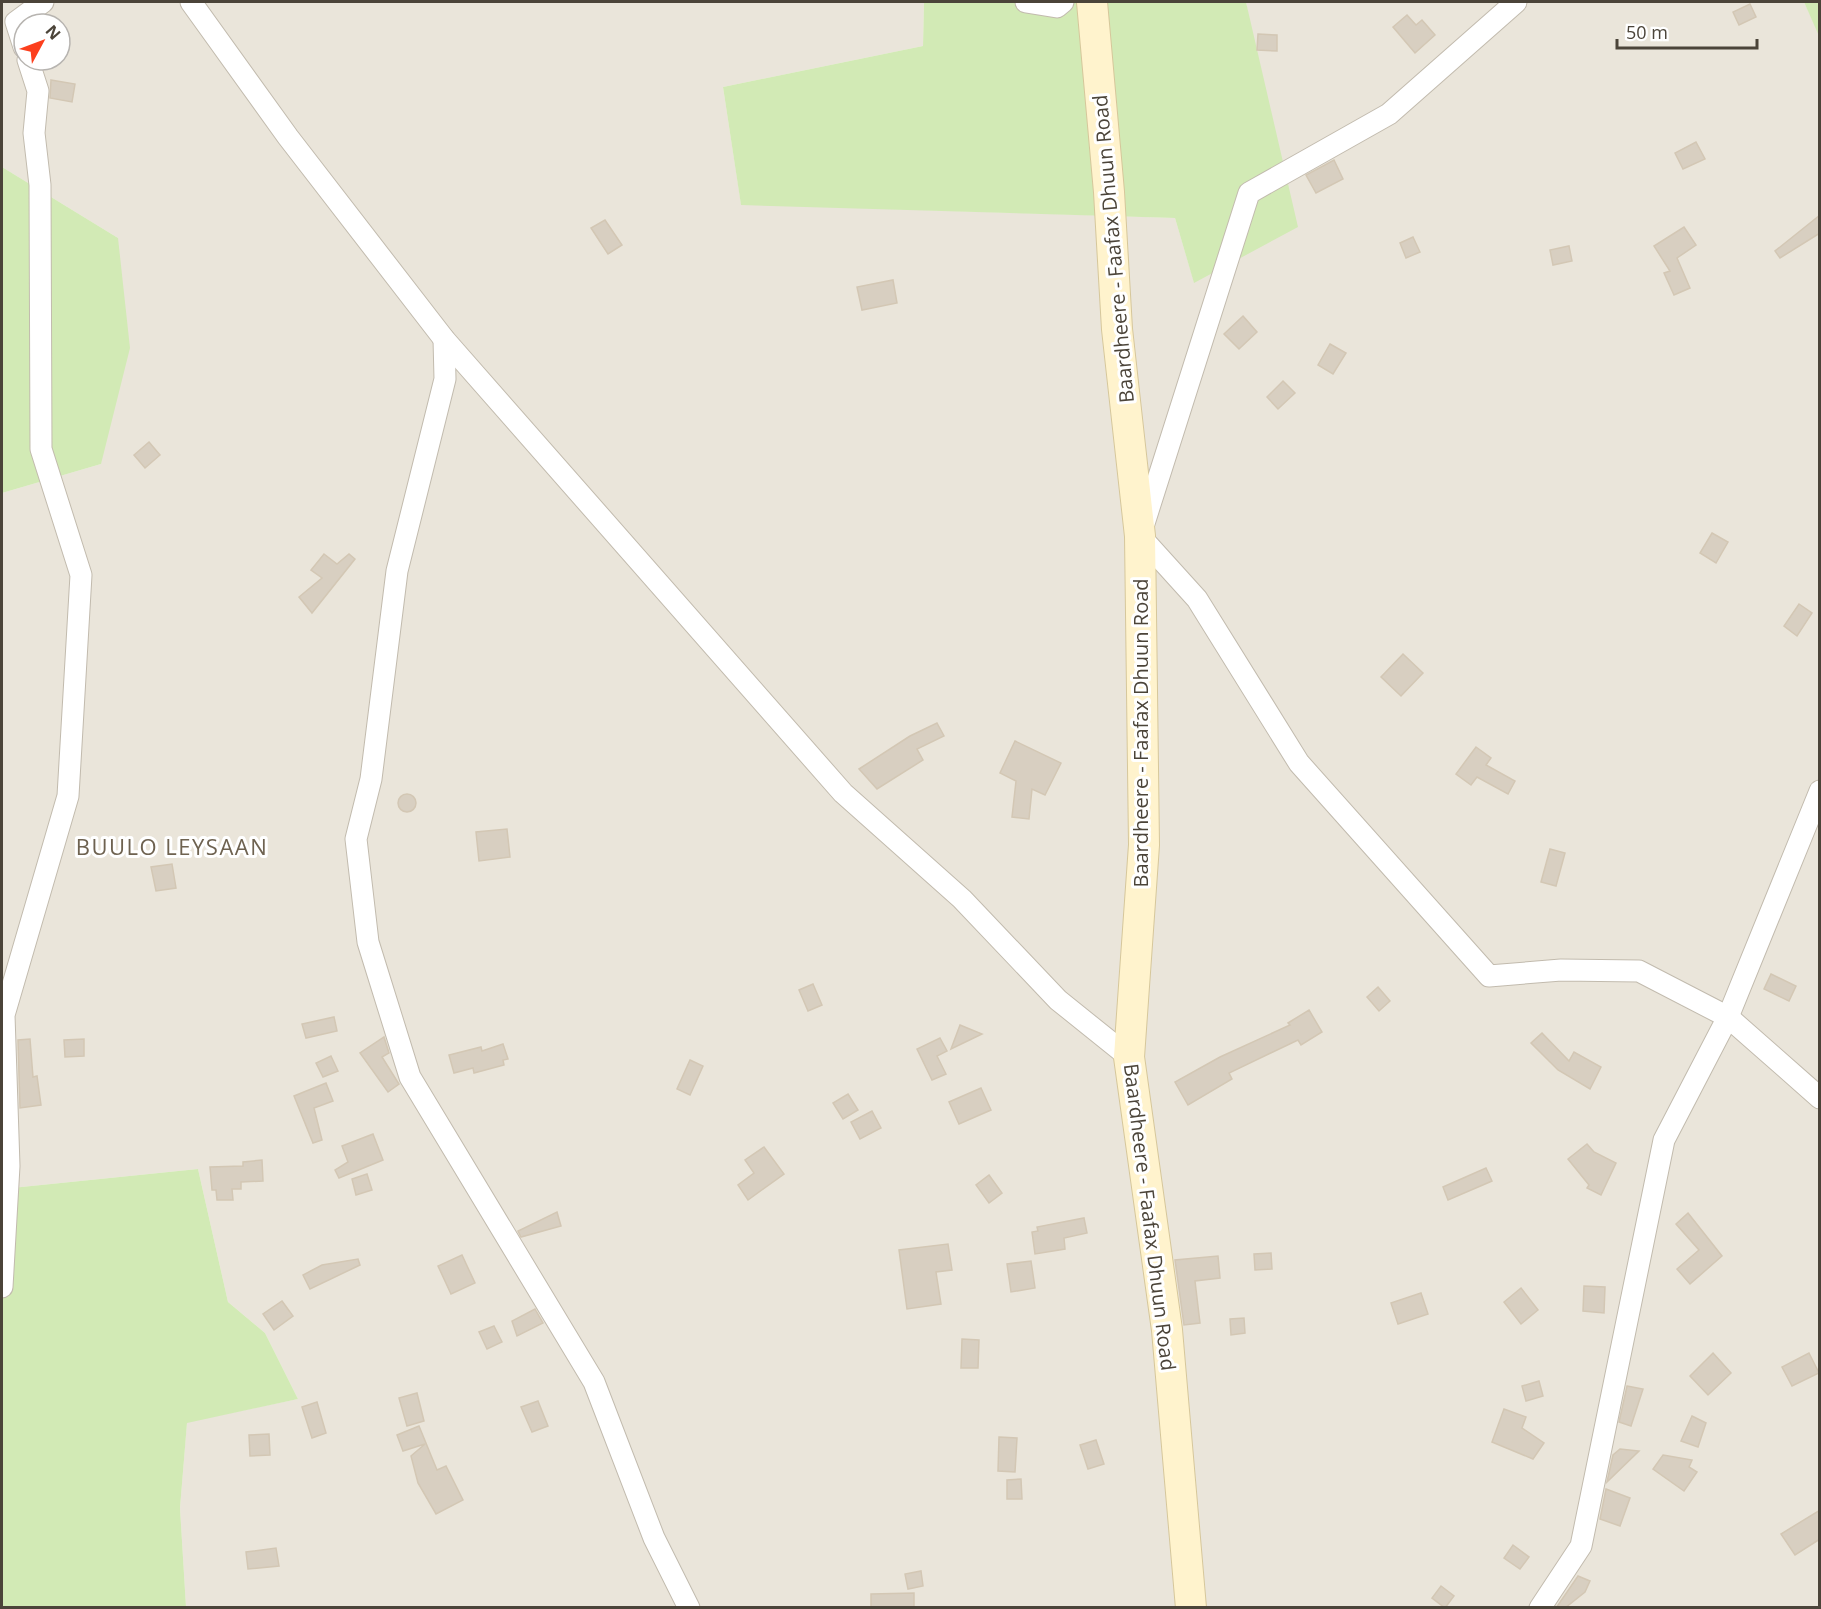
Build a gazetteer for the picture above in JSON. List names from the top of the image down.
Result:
{
  "streets": {
    "main road": ["Baardheere - Faafax Dhuun Road"]
  },
  "districts": ["BUULO LEYSAAN"],
  "scale_bar": "50 m",
  "north": "top right"
}
